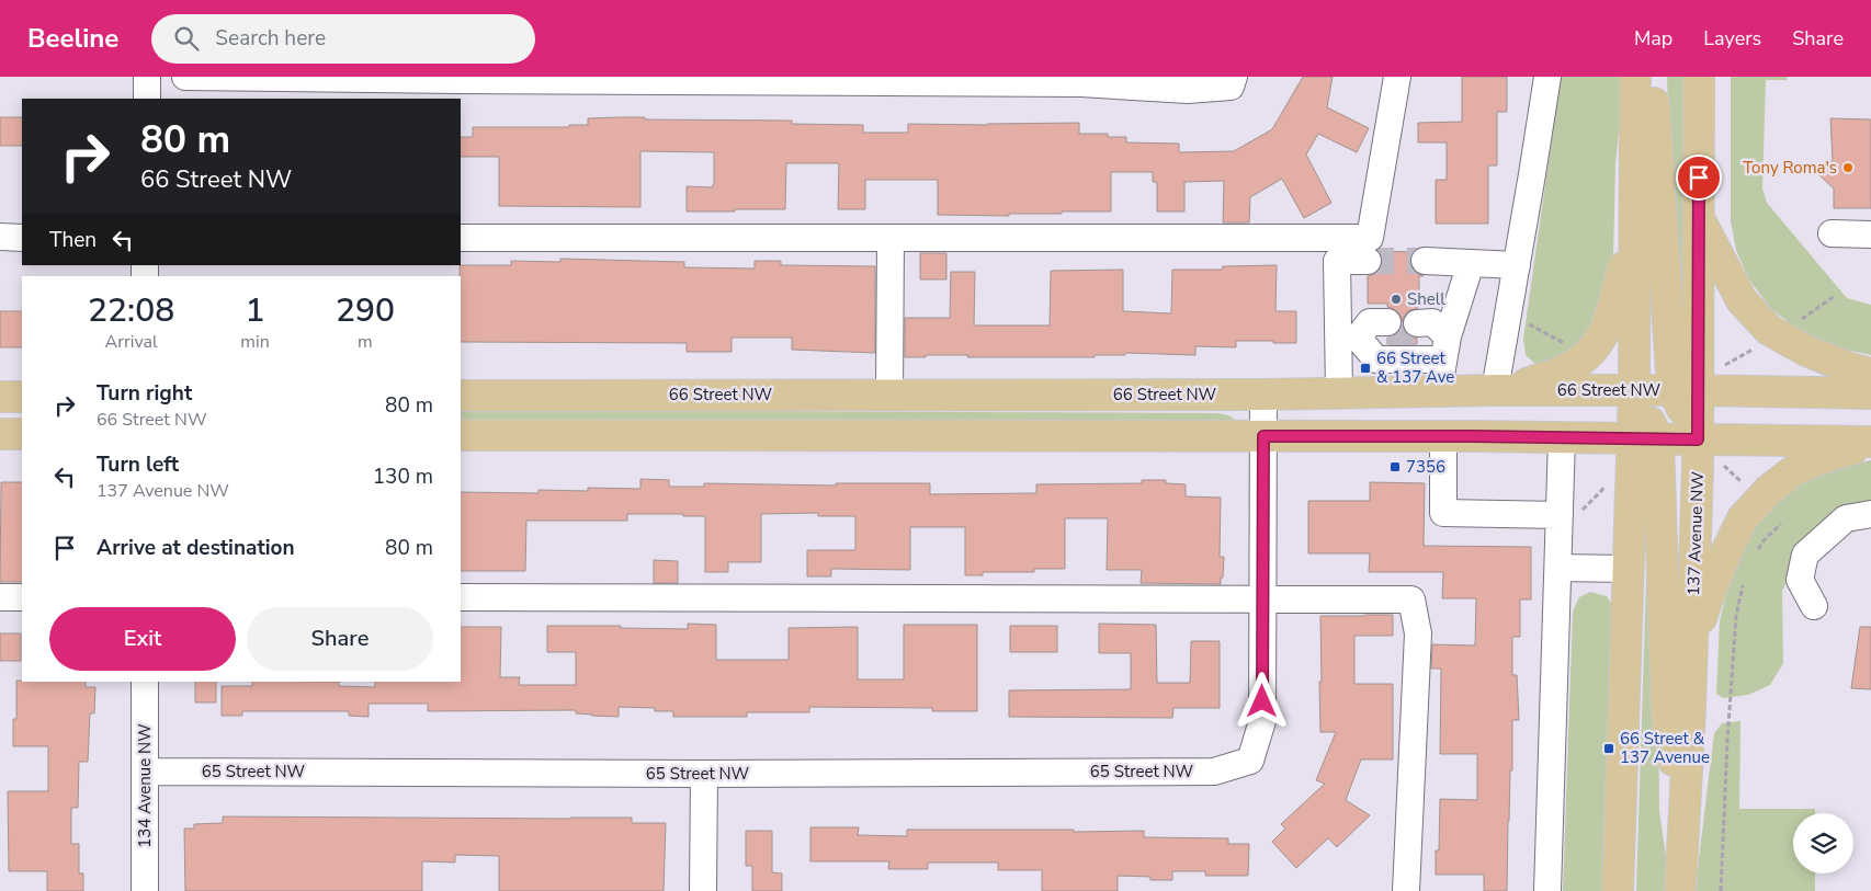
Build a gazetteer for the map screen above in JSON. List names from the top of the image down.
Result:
{
  "streets": {
    "main road": ["66 Street NW", "137 Avenue NW"],
    "street": ["65 Street NW", "134 Avenue NW"]
  },
  "crossings": [
    ["65 Street NW", "134 Avenue NW"]
  ],
  "places": {
    "other": ["Tony Roma's", "Shell"],
    "transit": ["66 Street & 137 Ave", "7356", "66 Street & 137 Avenue"]
  },
  "page": {
    "header": "Beeline",
    "search": "Search here",
    "nav": ["Map", "Layers", "Share"],
    "turn": ["80 m", "66 Street NW"],
    "then": "Then",
    "eta": [
      "22:08",
      "Arrival",
      "1",
      "min",
      "290",
      "m"
    ],
    "list": [
      {
        "name": "Turn right",
        "note": "66 Street NW",
        "value": "80 m"
      },
      {
        "name": "Turn left",
        "note": "137 Avenue NW",
        "value": "130 m"
      },
      {
        "name": "Arrive at destination",
        "value": "80 m"
      }
    ],
    "buttons": ["Exit", "Share"]
  }
}
